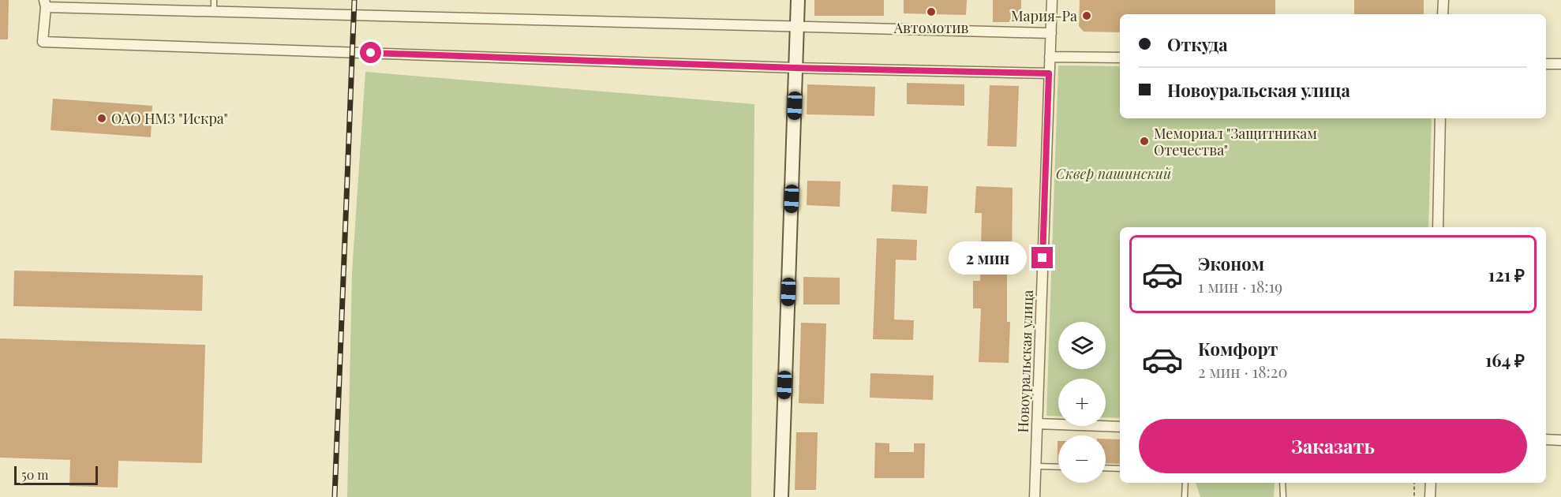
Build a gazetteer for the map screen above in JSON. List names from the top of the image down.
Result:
{
  "streets": {
    "street": ["Новоуральская улица"]
  },
  "parks": ["Сквер пашинский"],
  "places": [
    "Автомотив",
    "Мария-Ра",
    "ОАО НМЗ \"Искра\"",
    "Мемориал \"Защитникам Отечества\""
  ],
  "scale_bar": "50 m",
  "page": {
    "banner": ["Откуда", "Новоуральская улица"],
    "list": [
      {
        "name": "Эконом",
        "note": "1 мин · 18:19",
        "value": "121 ₽"
      },
      {
        "name": "Комфорт",
        "note": "2 мин · 18:20",
        "value": "164 ₽"
      }
    ],
    "bubble": "2 мин",
    "map_buttons": ["+", "−"],
    "buttons": "Заказать",
    "scale": "50 m"
  }
}
